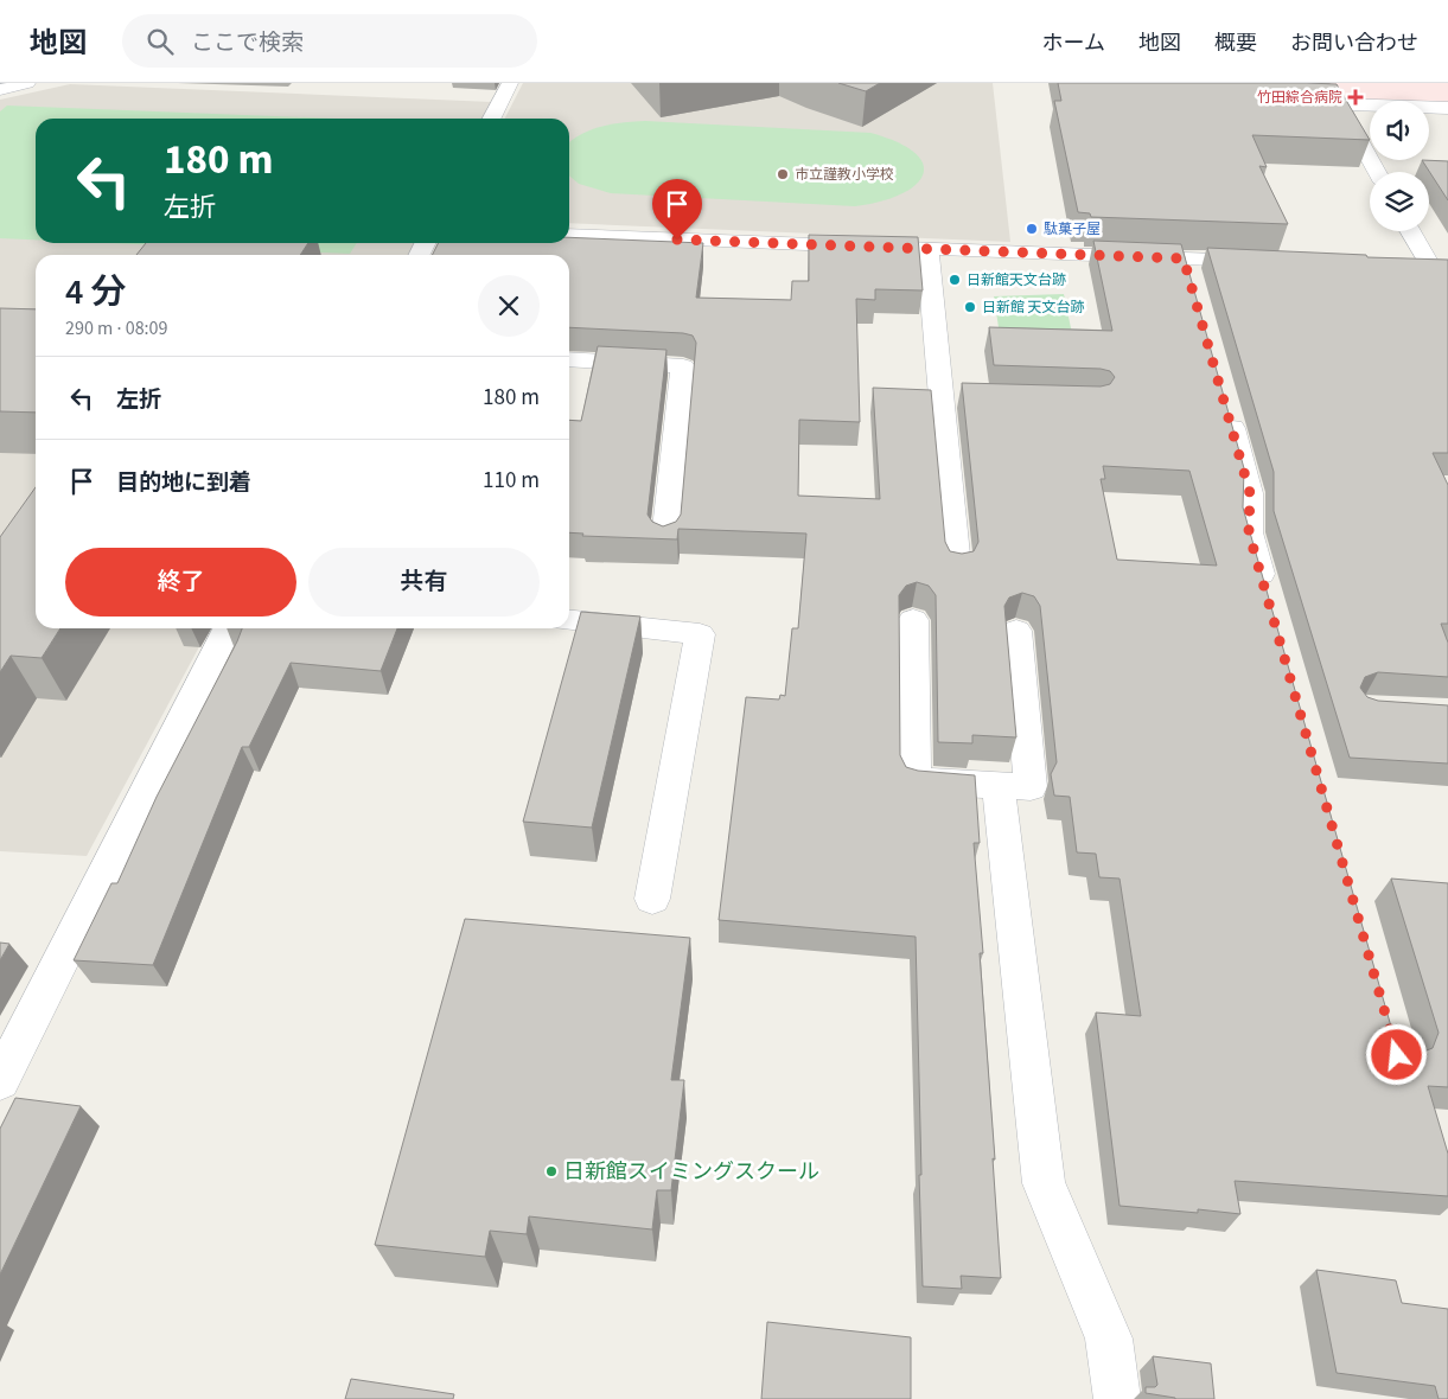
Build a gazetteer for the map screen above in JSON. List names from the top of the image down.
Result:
{
  "places": {
    "health": ["竹田綜合病院"],
    "other": [
      "市立謹教小学校",
      "駄菓子屋",
      "日新館天文台跡",
      "日新館 天文台跡",
      "日新館スイミングスクール"
    ]
  },
  "page": {
    "header": "地図",
    "search": "ここで検索",
    "nav": [
      "ホーム",
      "地図",
      "概要",
      "お問い合わせ"
    ],
    "turn": ["180 m", "左折"],
    "heading": ["4 分", "290 m · 08:09"],
    "list": [
      {
        "name": "左折",
        "value": "180 m"
      },
      {
        "name": "目的地に到着",
        "value": "110 m"
      }
    ],
    "buttons": ["終了", "共有"]
  }
}
